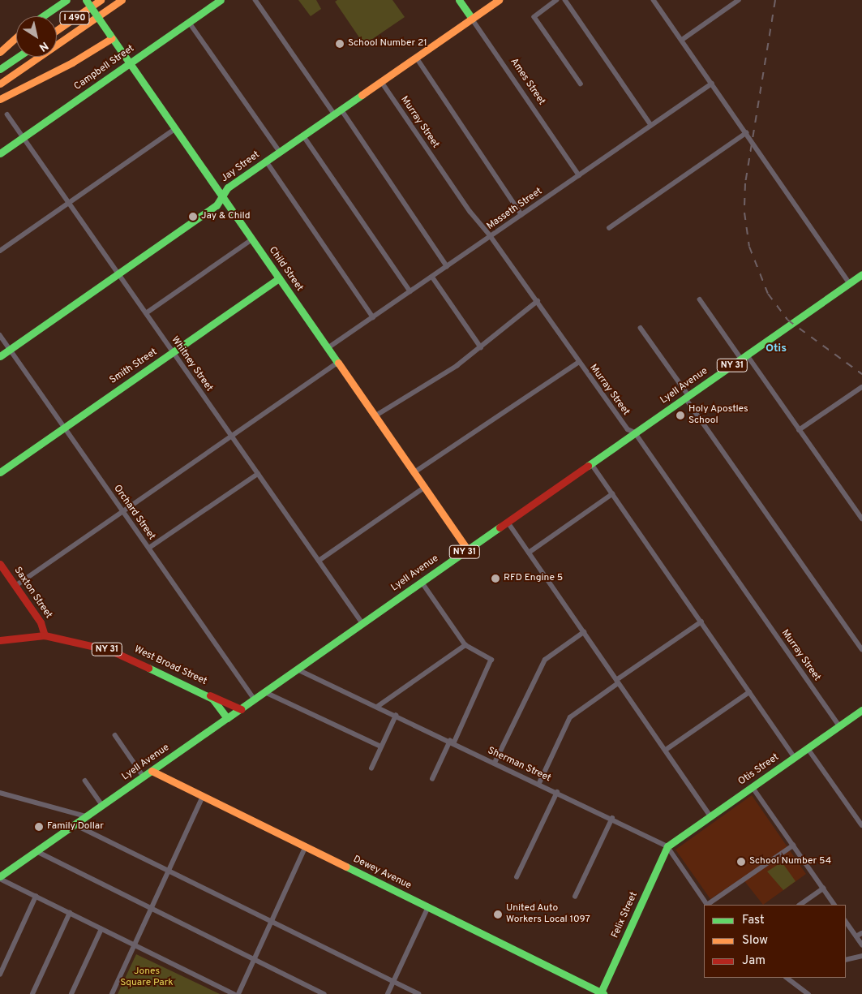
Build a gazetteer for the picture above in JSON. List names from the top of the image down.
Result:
{
  "streets": {
    "main road": [
      "I 490",
      "Campbell Street",
      "Ames Street",
      "Jay Street",
      "Child Street",
      "NY 31",
      "Smith Street",
      "Lyell Avenue",
      "Saxton Street",
      "West Broad Street",
      "Otis Street",
      "Dewey Avenue",
      "Felix Street"
    ],
    "street": [
      "Murray Street",
      "Masseth Street",
      "Whitney Street",
      "Orchard Street",
      "Sherman Street"
    ]
  },
  "crossings": [
    ["Campbell Street", "Child Street"],
    ["Campbell Street", "Whitney Street"],
    ["Ames Street", "Jay Street"],
    ["Ames Street", "Masseth Street"],
    ["Murray Street", "Jay Street"],
    ["Murray Street", "Masseth Street"],
    ["Murray Street", "Lyell Avenue"],
    ["Murray Street", "Otis Street"],
    ["Jay Street", "Child Street"],
    ["Jay Street", "Whitney Street"],
    ["Jay Street", "Orchard Street"],
    ["Masseth Street", "Child Street"],
    ["Child Street", "Smith Street"],
    ["Child Street", "Lyell Avenue"],
    ["Whitney Street", "Smith Street"],
    ["Whitney Street", "Lyell Avenue"],
    ["NY 31", "Lyell Avenue"],
    ["NY 31", "West Broad Street"],
    ["Smith Street", "Orchard Street"],
    ["Lyell Avenue", "Orchard Street"],
    ["Lyell Avenue", "West Broad Street"],
    ["Lyell Avenue", "Sherman Street"],
    ["Lyell Avenue", "Dewey Avenue"],
    ["Saxton Street", "West Broad Street"],
    ["Sherman Street", "Otis Street"],
    ["Sherman Street", "Felix Street"],
    ["Otis Street", "Felix Street"],
    ["Dewey Avenue", "Felix Street"]
  ],
  "districts": ["Otis"],
  "parks": ["Jones Square Park"],
  "places": [
    "School Number 21",
    "Jay & Child",
    "Holy Apostles School",
    "RFD Engine 5",
    "Family Dollar",
    "School Number 54",
    "United Auto Workers Local 1097"
  ],
  "legend": ["Fast", "Slow", "Jam"],
  "north": "bottom right"
}
